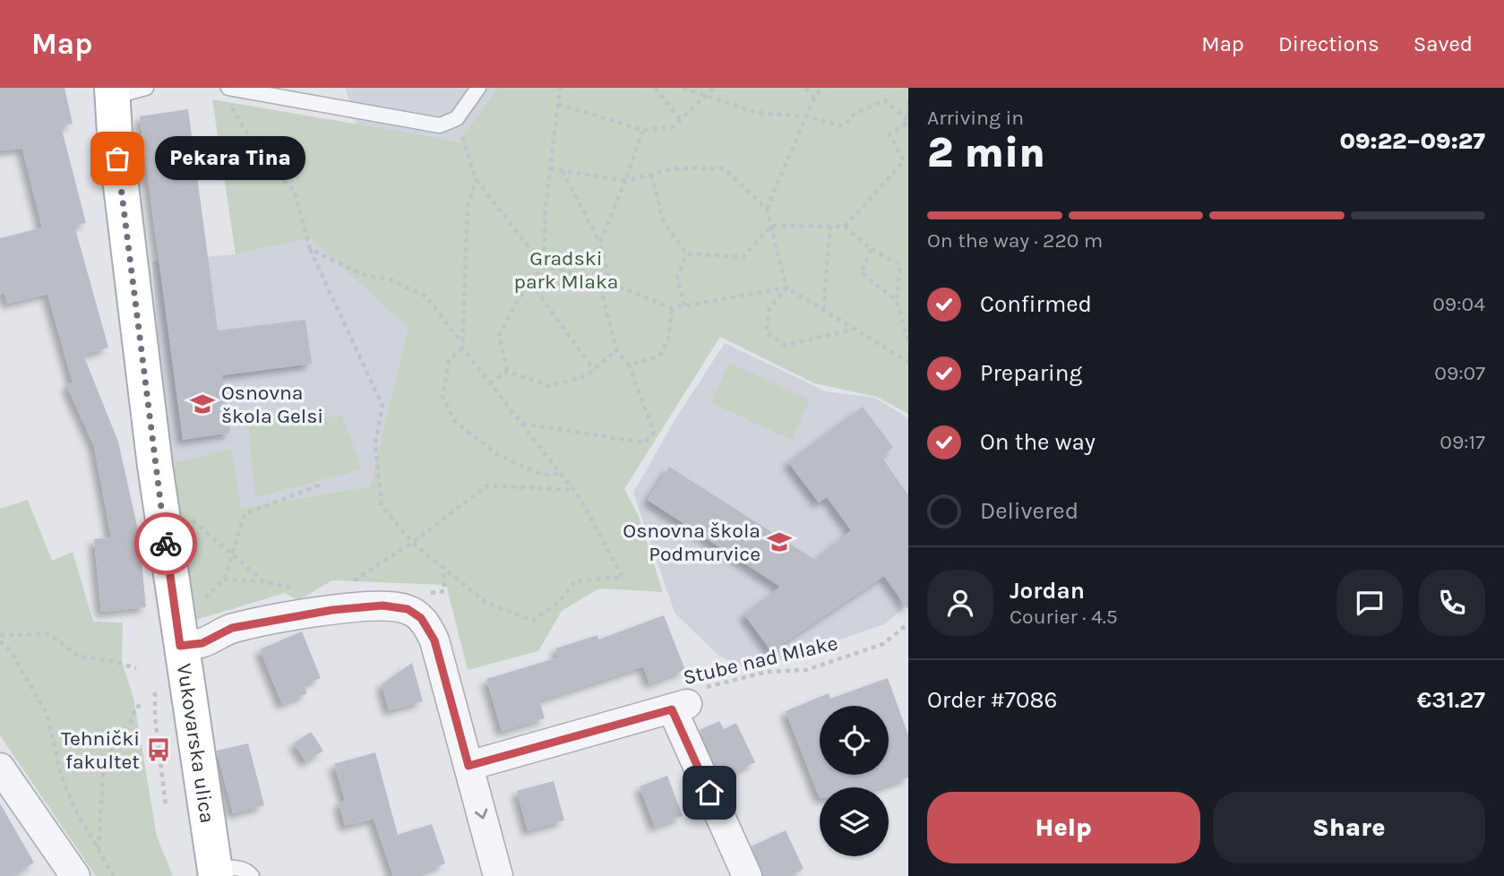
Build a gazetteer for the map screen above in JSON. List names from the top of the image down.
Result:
{
  "streets": {
    "main road": ["Vukovarska ulica"],
    "path": ["Stube nad Mlake"]
  },
  "parks": ["Gradski park Mlaka"],
  "places": {
    "other": ["Pekara Tina"],
    "school or university": ["Osnovna škola Gelsi", "Osnovna škola Podmurvice"],
    "bus stop": ["Tehnički fakultet"]
  },
  "page": {
    "header": "Map",
    "nav": ["Map", "Directions", "Saved"],
    "heading": ["2 min", "Arriving in", "09:22–09:27"],
    "panel": [
      "Jordan",
      "Courier · 4.5",
      "Order #7086",
      "€31.27"
    ],
    "bubble": "Pekara Tina",
    "bar": "On the way · 220 m",
    "list": [
      ["Confirmed", "09:04"],
      ["Preparing", "09:07"],
      ["On the way", "09:17"],
      "Delivered"
    ],
    "buttons": ["Help", "Share"]
  }
}
